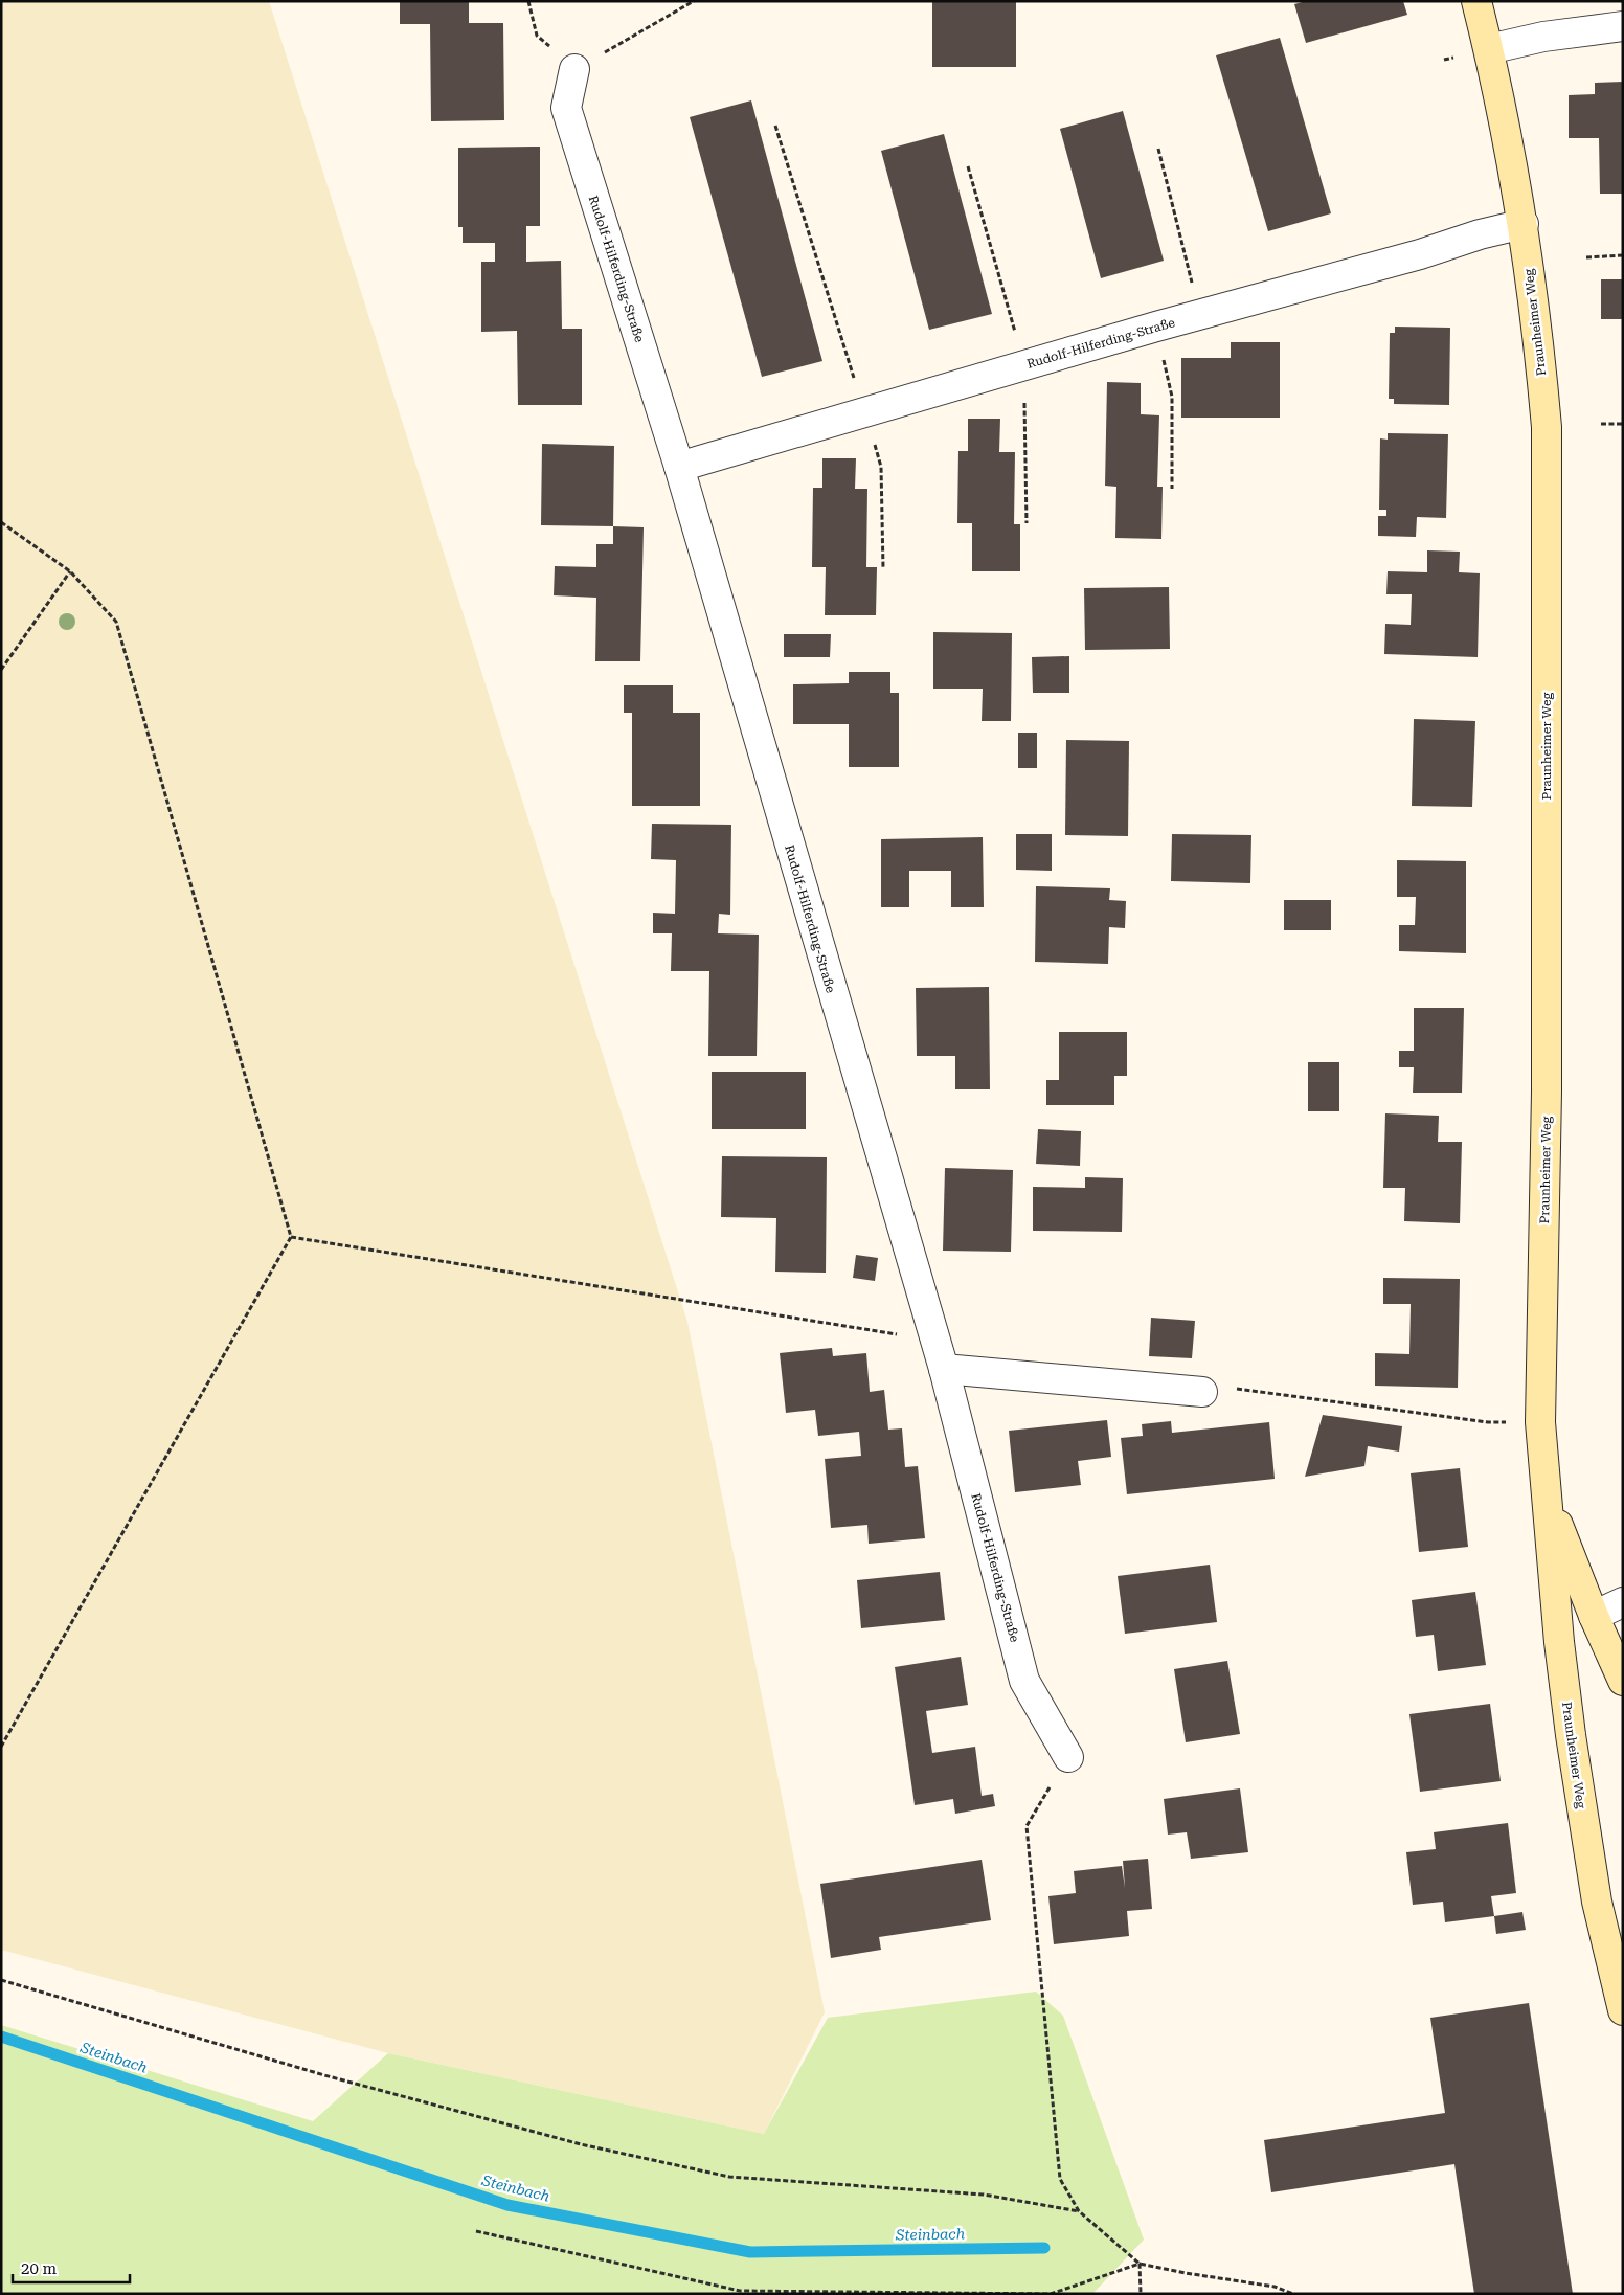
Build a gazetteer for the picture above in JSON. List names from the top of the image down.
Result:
{
  "streets": {
    "main road": ["Praunheimer Weg"],
    "street": ["Rudolf-Hilferding-Straße"]
  },
  "crossings": [
    ["Rudolf-Hilferding-Straße", "Praunheimer Weg"]
  ],
  "water": ["Steinbach"],
  "scale_bar": "20 m"
}
